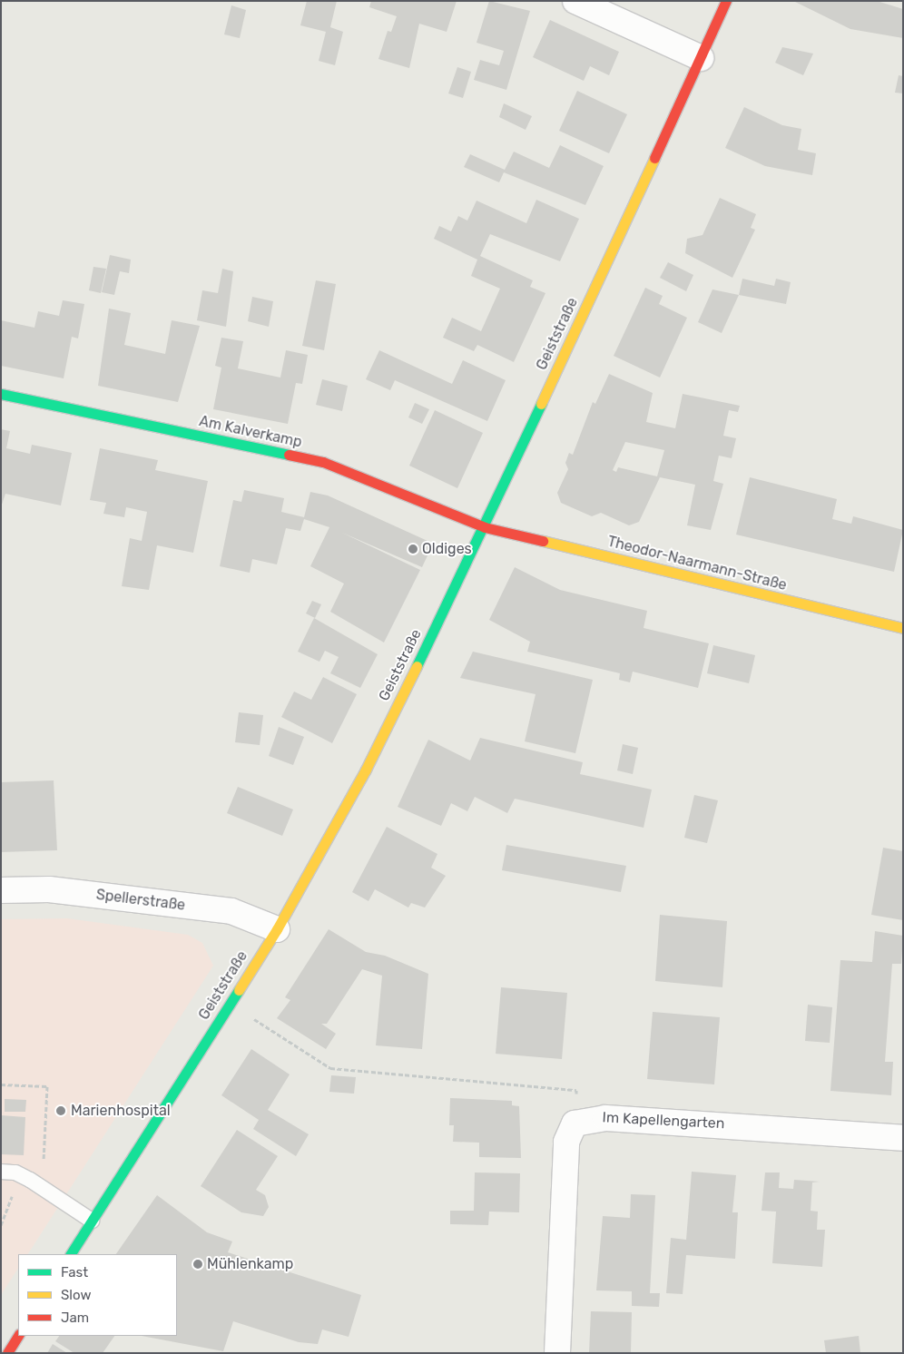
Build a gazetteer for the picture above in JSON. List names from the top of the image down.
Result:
{
  "streets": {
    "main road": ["Geiststraße", "Am Kalverkamp", "Theodor-Naarmann-Straße"],
    "street": ["Spellerstraße", "Im Kapellengarten"]
  },
  "crossings": [
    ["Geiststraße", "Am Kalverkamp"],
    ["Geiststraße", "Theodor-Naarmann-Straße"],
    ["Geiststraße", "Spellerstraße"],
    ["Am Kalverkamp", "Theodor-Naarmann-Straße"]
  ],
  "places": ["Oldiges", "Marienhospital", "Mühlenkamp"],
  "legend": ["Fast", "Slow", "Jam"]
}
